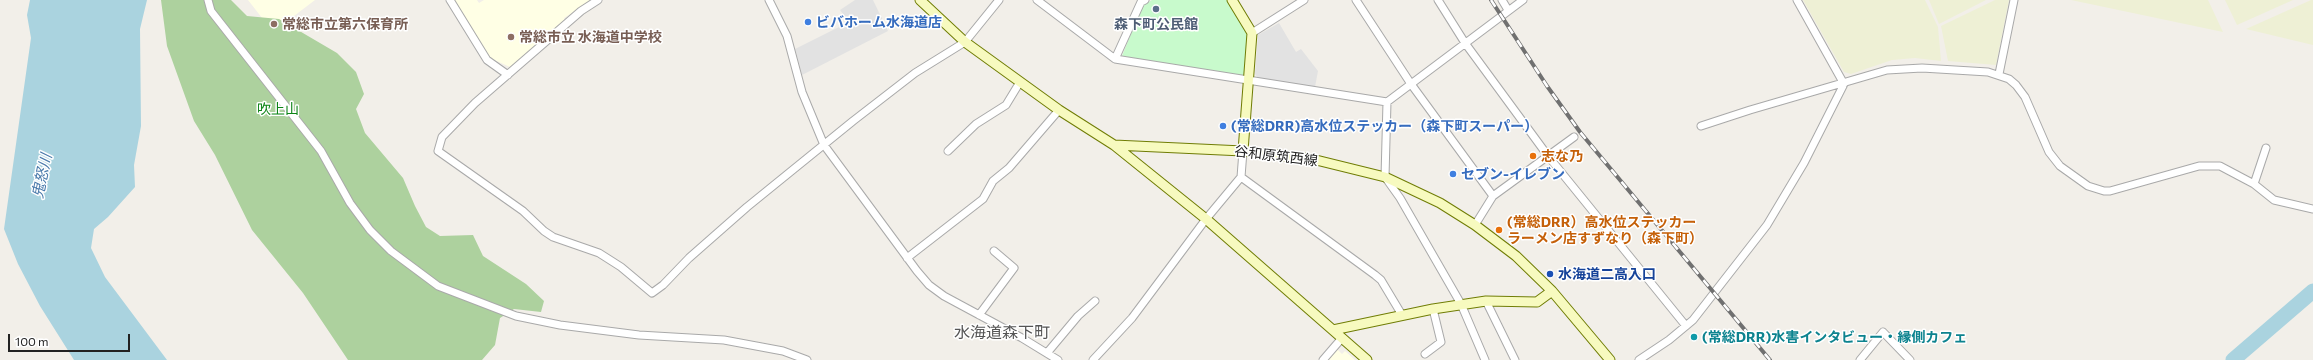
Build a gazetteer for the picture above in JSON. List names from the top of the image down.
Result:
{
  "streets": {
    "main road": ["谷和原筑西線"]
  },
  "districts": ["水海道森下町"],
  "water": ["鬼怒川"],
  "parks": ["吹上山"],
  "places": [
    "森下町公民館",
    "ビバホーム水海道店",
    "常総市立第六保育所",
    "常総市立 水海道中学校",
    "(常総DRR)高水位ステッカー（森下町スーパー）",
    "志な乃",
    "セブン-イレブン",
    "(常総DRR）高水位ステッカー ラーメン店すずなり（森下町）",
    "水海道二高入口",
    "(常総DRR)水害インタビュー・縁側カフェ"
  ],
  "scale_bar": "100 m"
}
